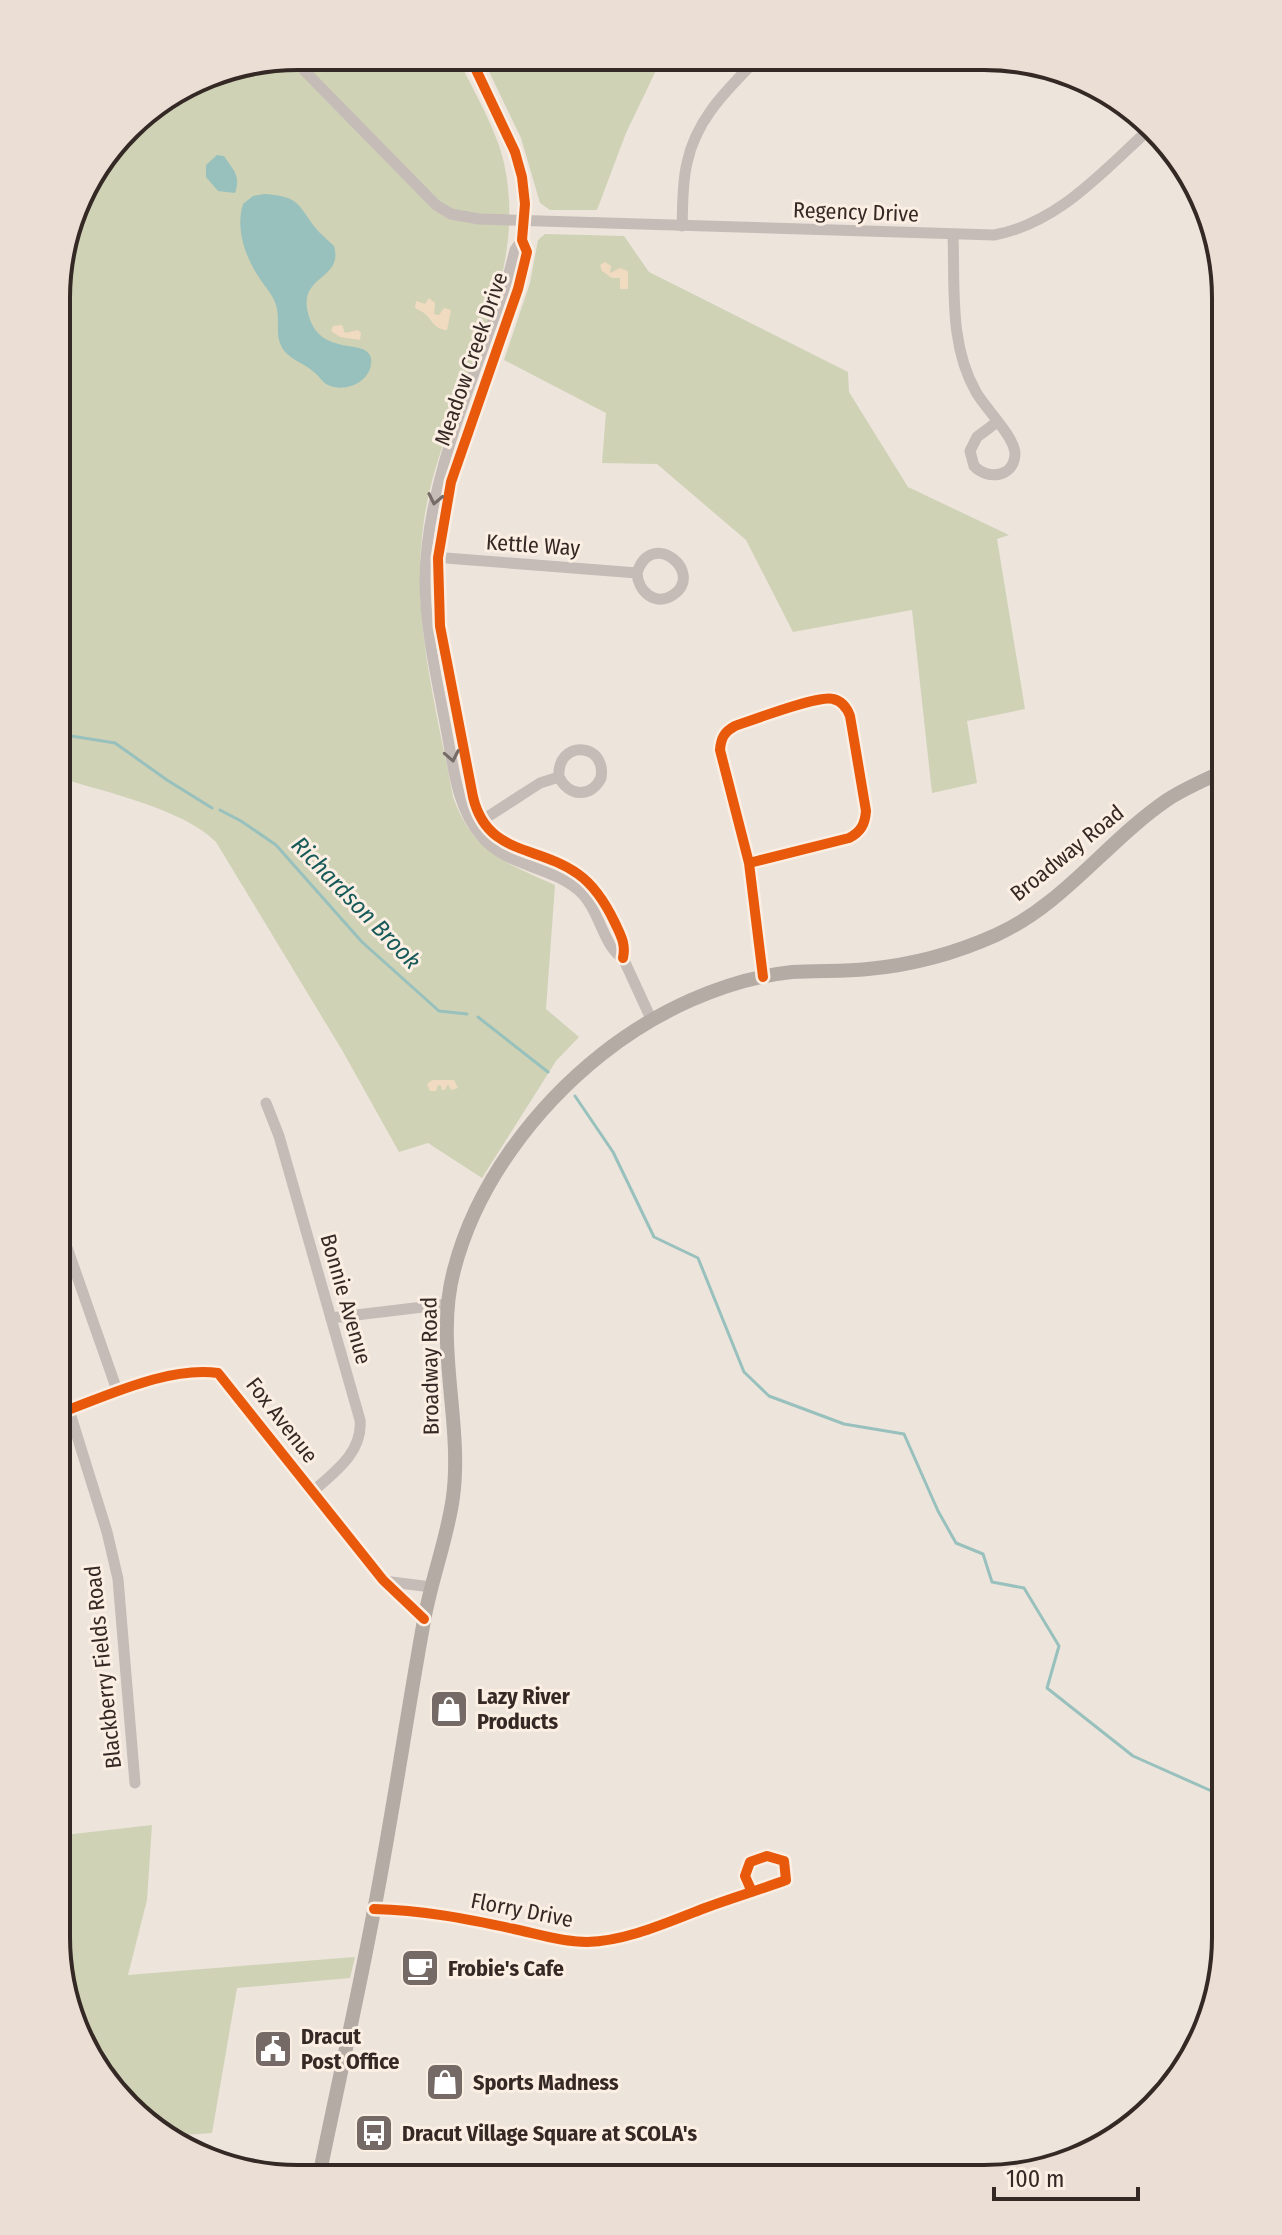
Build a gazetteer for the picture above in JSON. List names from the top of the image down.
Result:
{
  "streets": {
    "main road": ["Broadway Road"],
    "street": [
      "Regency Drive",
      "Meadow Creek Drive",
      "Kettle Way",
      "Bonnie Avenue",
      "Fox Avenue",
      "Blackberry Fields Road",
      "Florry Drive"
    ]
  },
  "crossings": [
    ["Regency Drive", "Meadow Creek Drive"],
    ["Meadow Creek Drive", "Kettle Way"],
    ["Broadway Road", "Fox Avenue"],
    ["Broadway Road", "Florry Drive"],
    ["Bonnie Avenue", "Fox Avenue"]
  ],
  "water": ["Richardson Brook"],
  "places": {
    "shop": ["Lazy River Products", "Sports Madness"],
    "cafe": ["Frobie's Cafe"],
    "public building": ["Dracut Post Office"],
    "bus stop": ["Dracut Village Square at SCOLA's"]
  },
  "scale_bar": "100 m"
}
